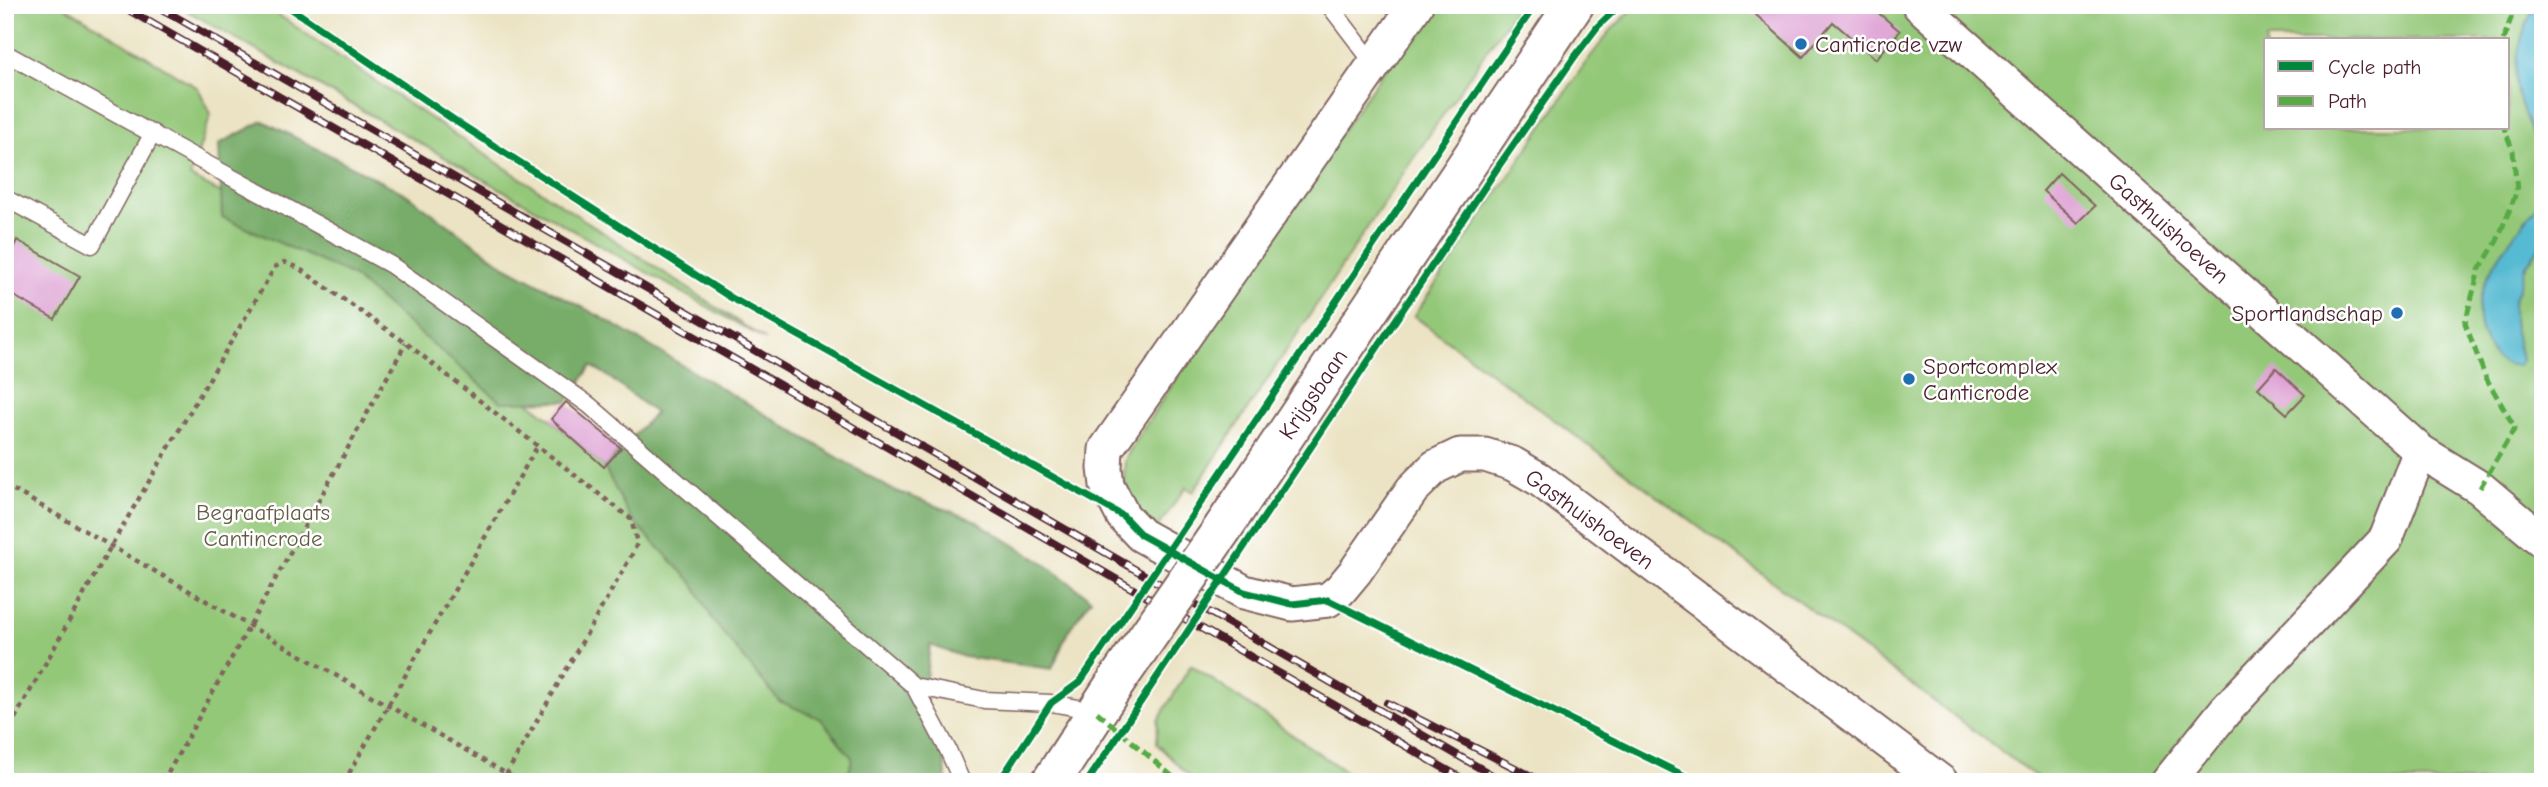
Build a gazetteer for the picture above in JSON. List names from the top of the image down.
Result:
{
  "streets": {
    "main road": ["Krijgsbaan"],
    "street": ["Gasthuishoeven"]
  },
  "parks": ["Begraafplaats Cantincrode"],
  "places": ["Canticrode vzw", "Sportlandschap", "Sportcomplex Canticrode"],
  "legend": ["Cycle path", "Path"]
}
